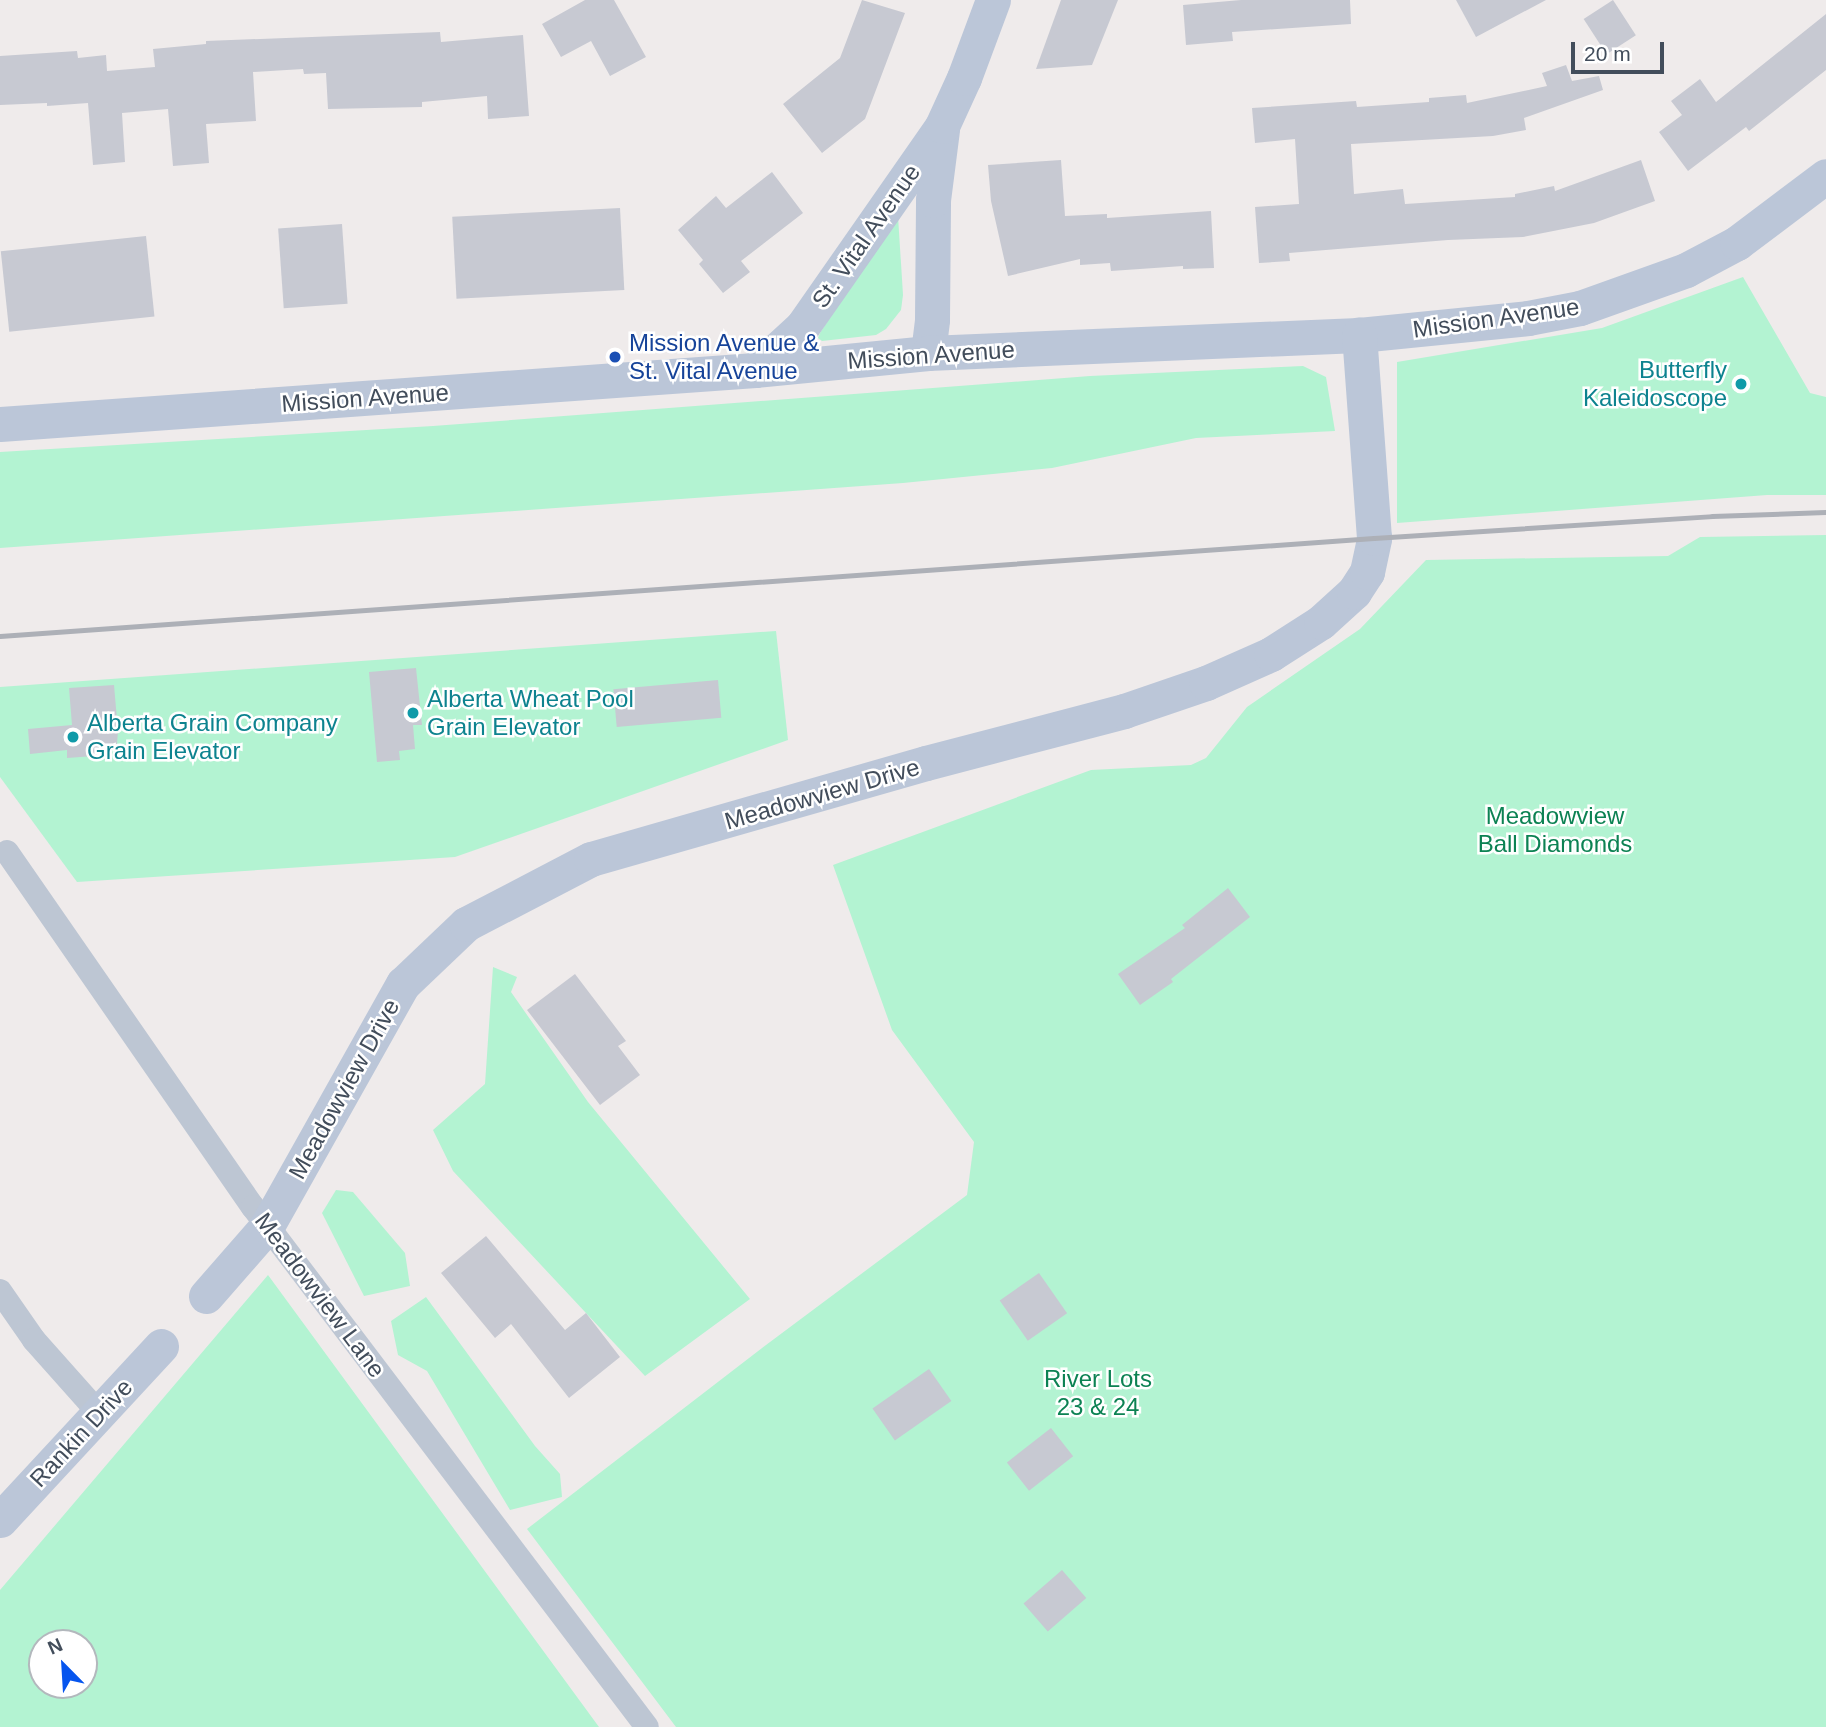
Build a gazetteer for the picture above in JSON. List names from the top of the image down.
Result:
{
  "streets": {
    "street": [
      "St. Vital Avenue",
      "Mission Avenue",
      "Meadowview Drive",
      "Meadowview Lane",
      "Rankin Drive"
    ]
  },
  "crossings": [
    ["St. Vital Avenue", "Mission Avenue"],
    ["Mission Avenue", "Meadowview Drive"],
    ["Meadowview Drive", "Meadowview Lane"]
  ],
  "parks": ["Meadowview Ball Diamonds", "River Lots 23 & 24"],
  "places": [
    "Mission Avenue & St. Vital Avenue",
    "Butterfly Kaleidoscope",
    "Alberta Wheat Pool Grain Elevator",
    "Alberta Grain Company Grain Elevator"
  ],
  "scale_bar": "20 m",
  "north": "top left"
}
